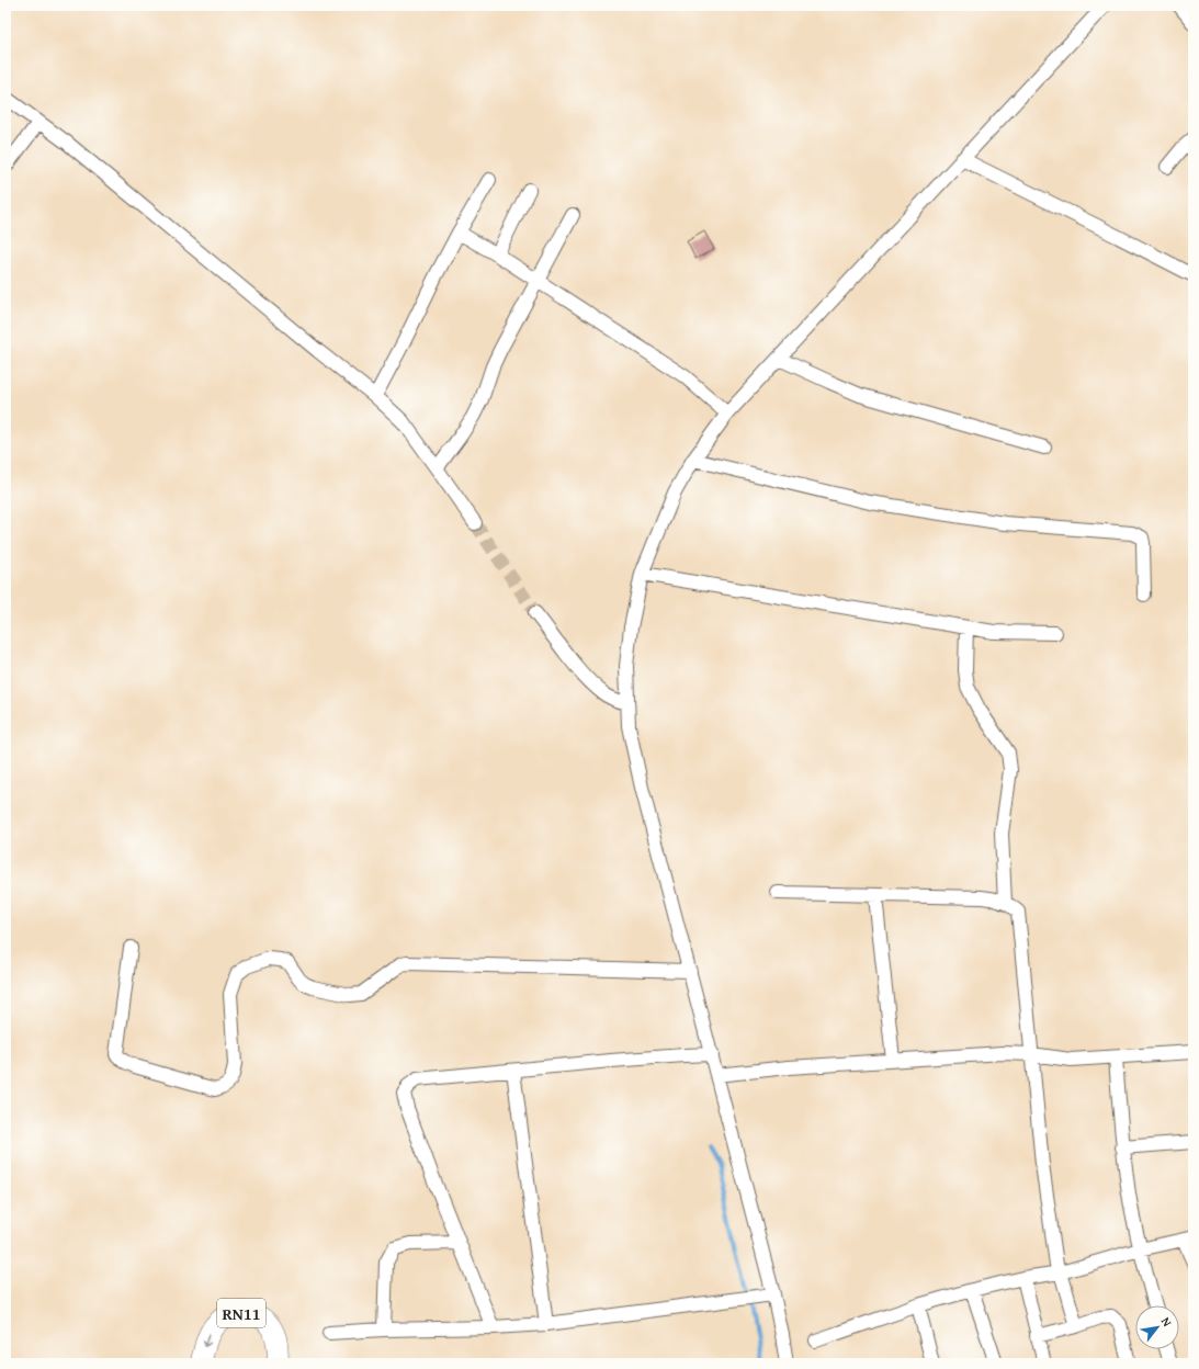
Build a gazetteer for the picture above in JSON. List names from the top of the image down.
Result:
{
  "streets": {
    "main road": ["RN11"]
  },
  "north": "top right"
}
